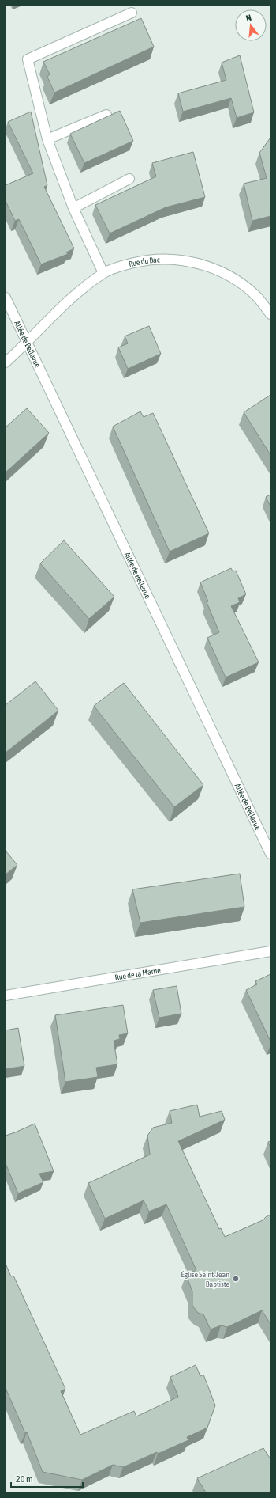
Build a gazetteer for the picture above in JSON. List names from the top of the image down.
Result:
{
  "streets": {
    "street": ["Rue du Bac", "Allée de Bellevue", "Rue de la Marne"]
  },
  "crossings": [
    ["Rue du Bac", "Allée de Bellevue"]
  ],
  "places": ["Église Saint-Jean Baptiste"],
  "scale_bar": "20 m",
  "north": "top"
}
